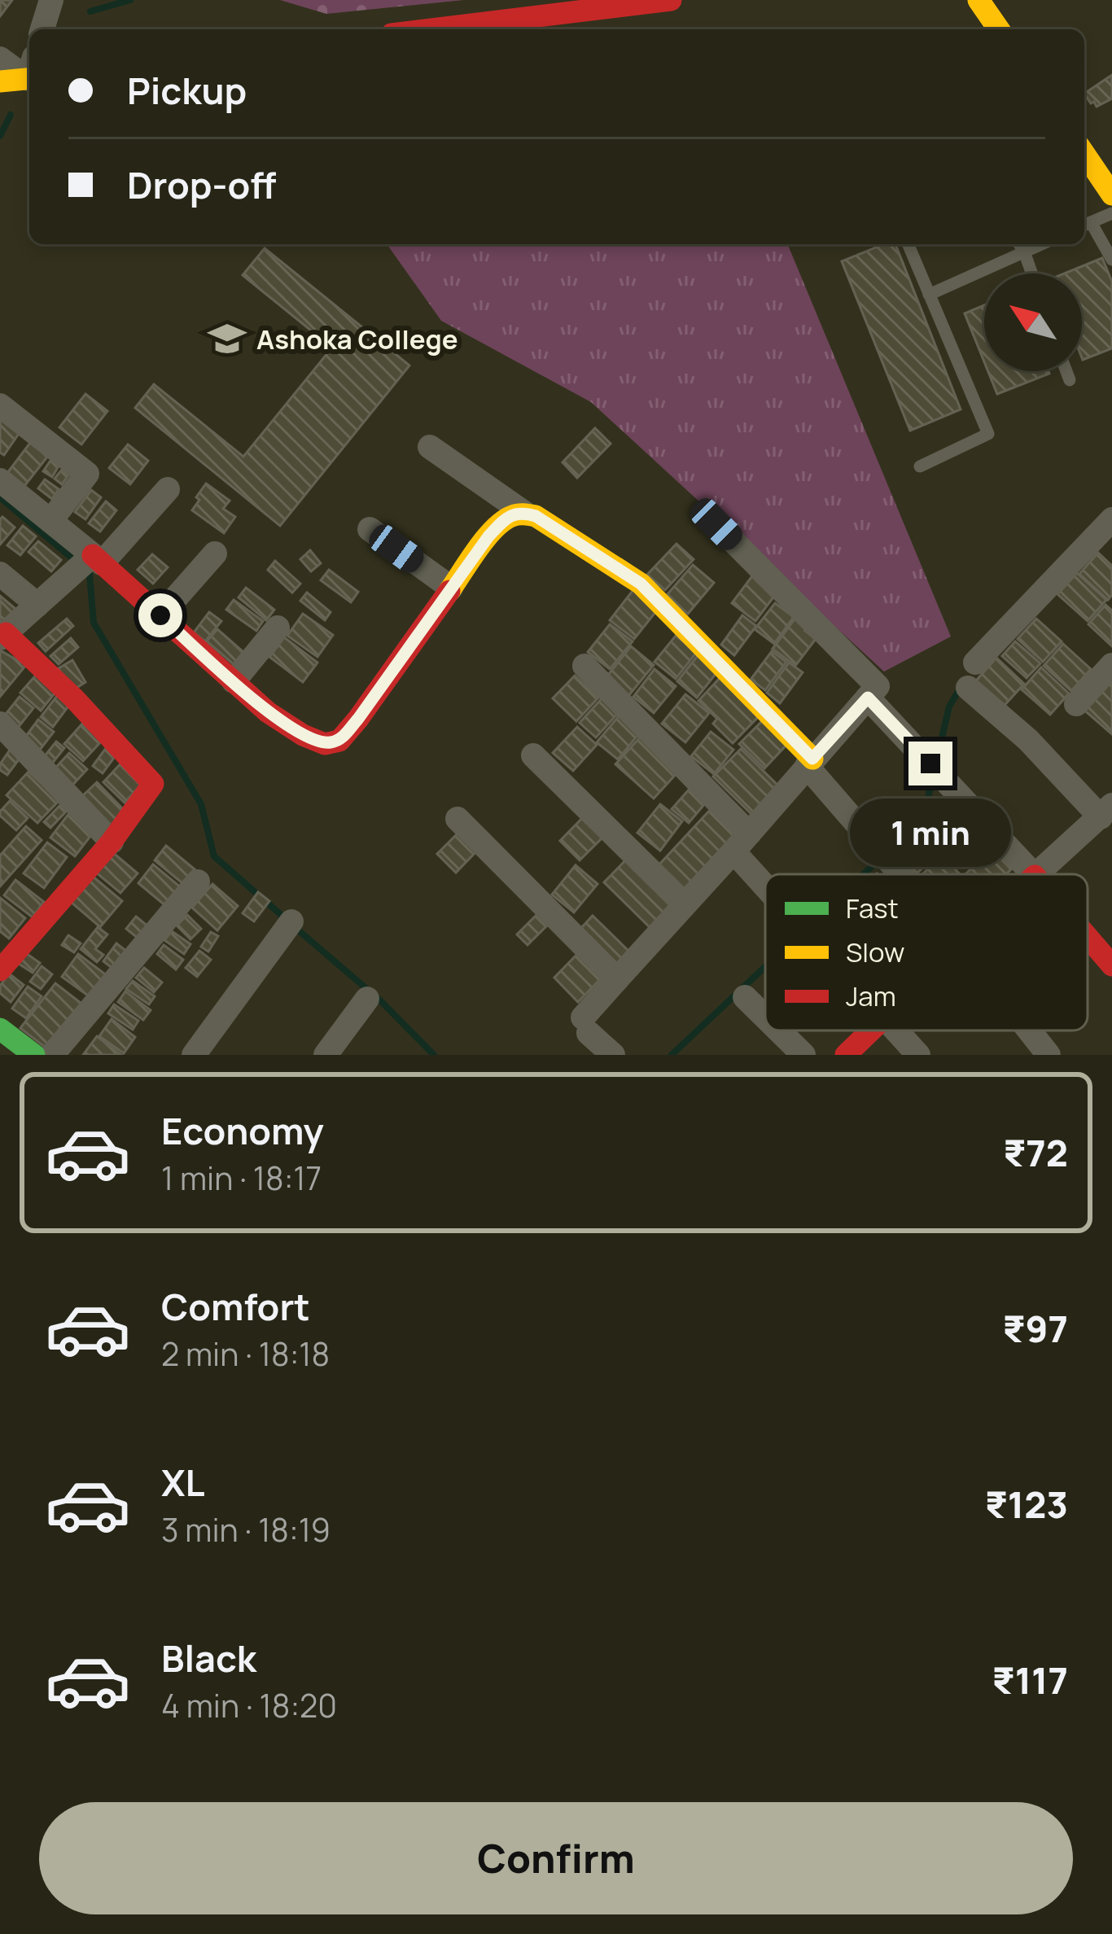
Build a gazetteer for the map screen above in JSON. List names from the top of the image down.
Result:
{
  "places": {
    "school or university": ["Ashoka College"]
  },
  "legend": ["Fast", "Slow", "Jam"],
  "north": "top left",
  "page": {
    "banner": ["Pickup", "Drop-off"],
    "bubble": "1 min",
    "list": [
      {
        "name": "Economy",
        "note": "1 min · 18:17",
        "value": "₹72"
      },
      {
        "name": "Comfort",
        "note": "2 min · 18:18",
        "value": "₹97"
      },
      {
        "name": "XL",
        "note": "3 min · 18:19",
        "value": "₹123"
      },
      {
        "name": "Black",
        "note": "4 min · 18:20",
        "value": "₹117"
      }
    ],
    "buttons": "Confirm"
  }
}
